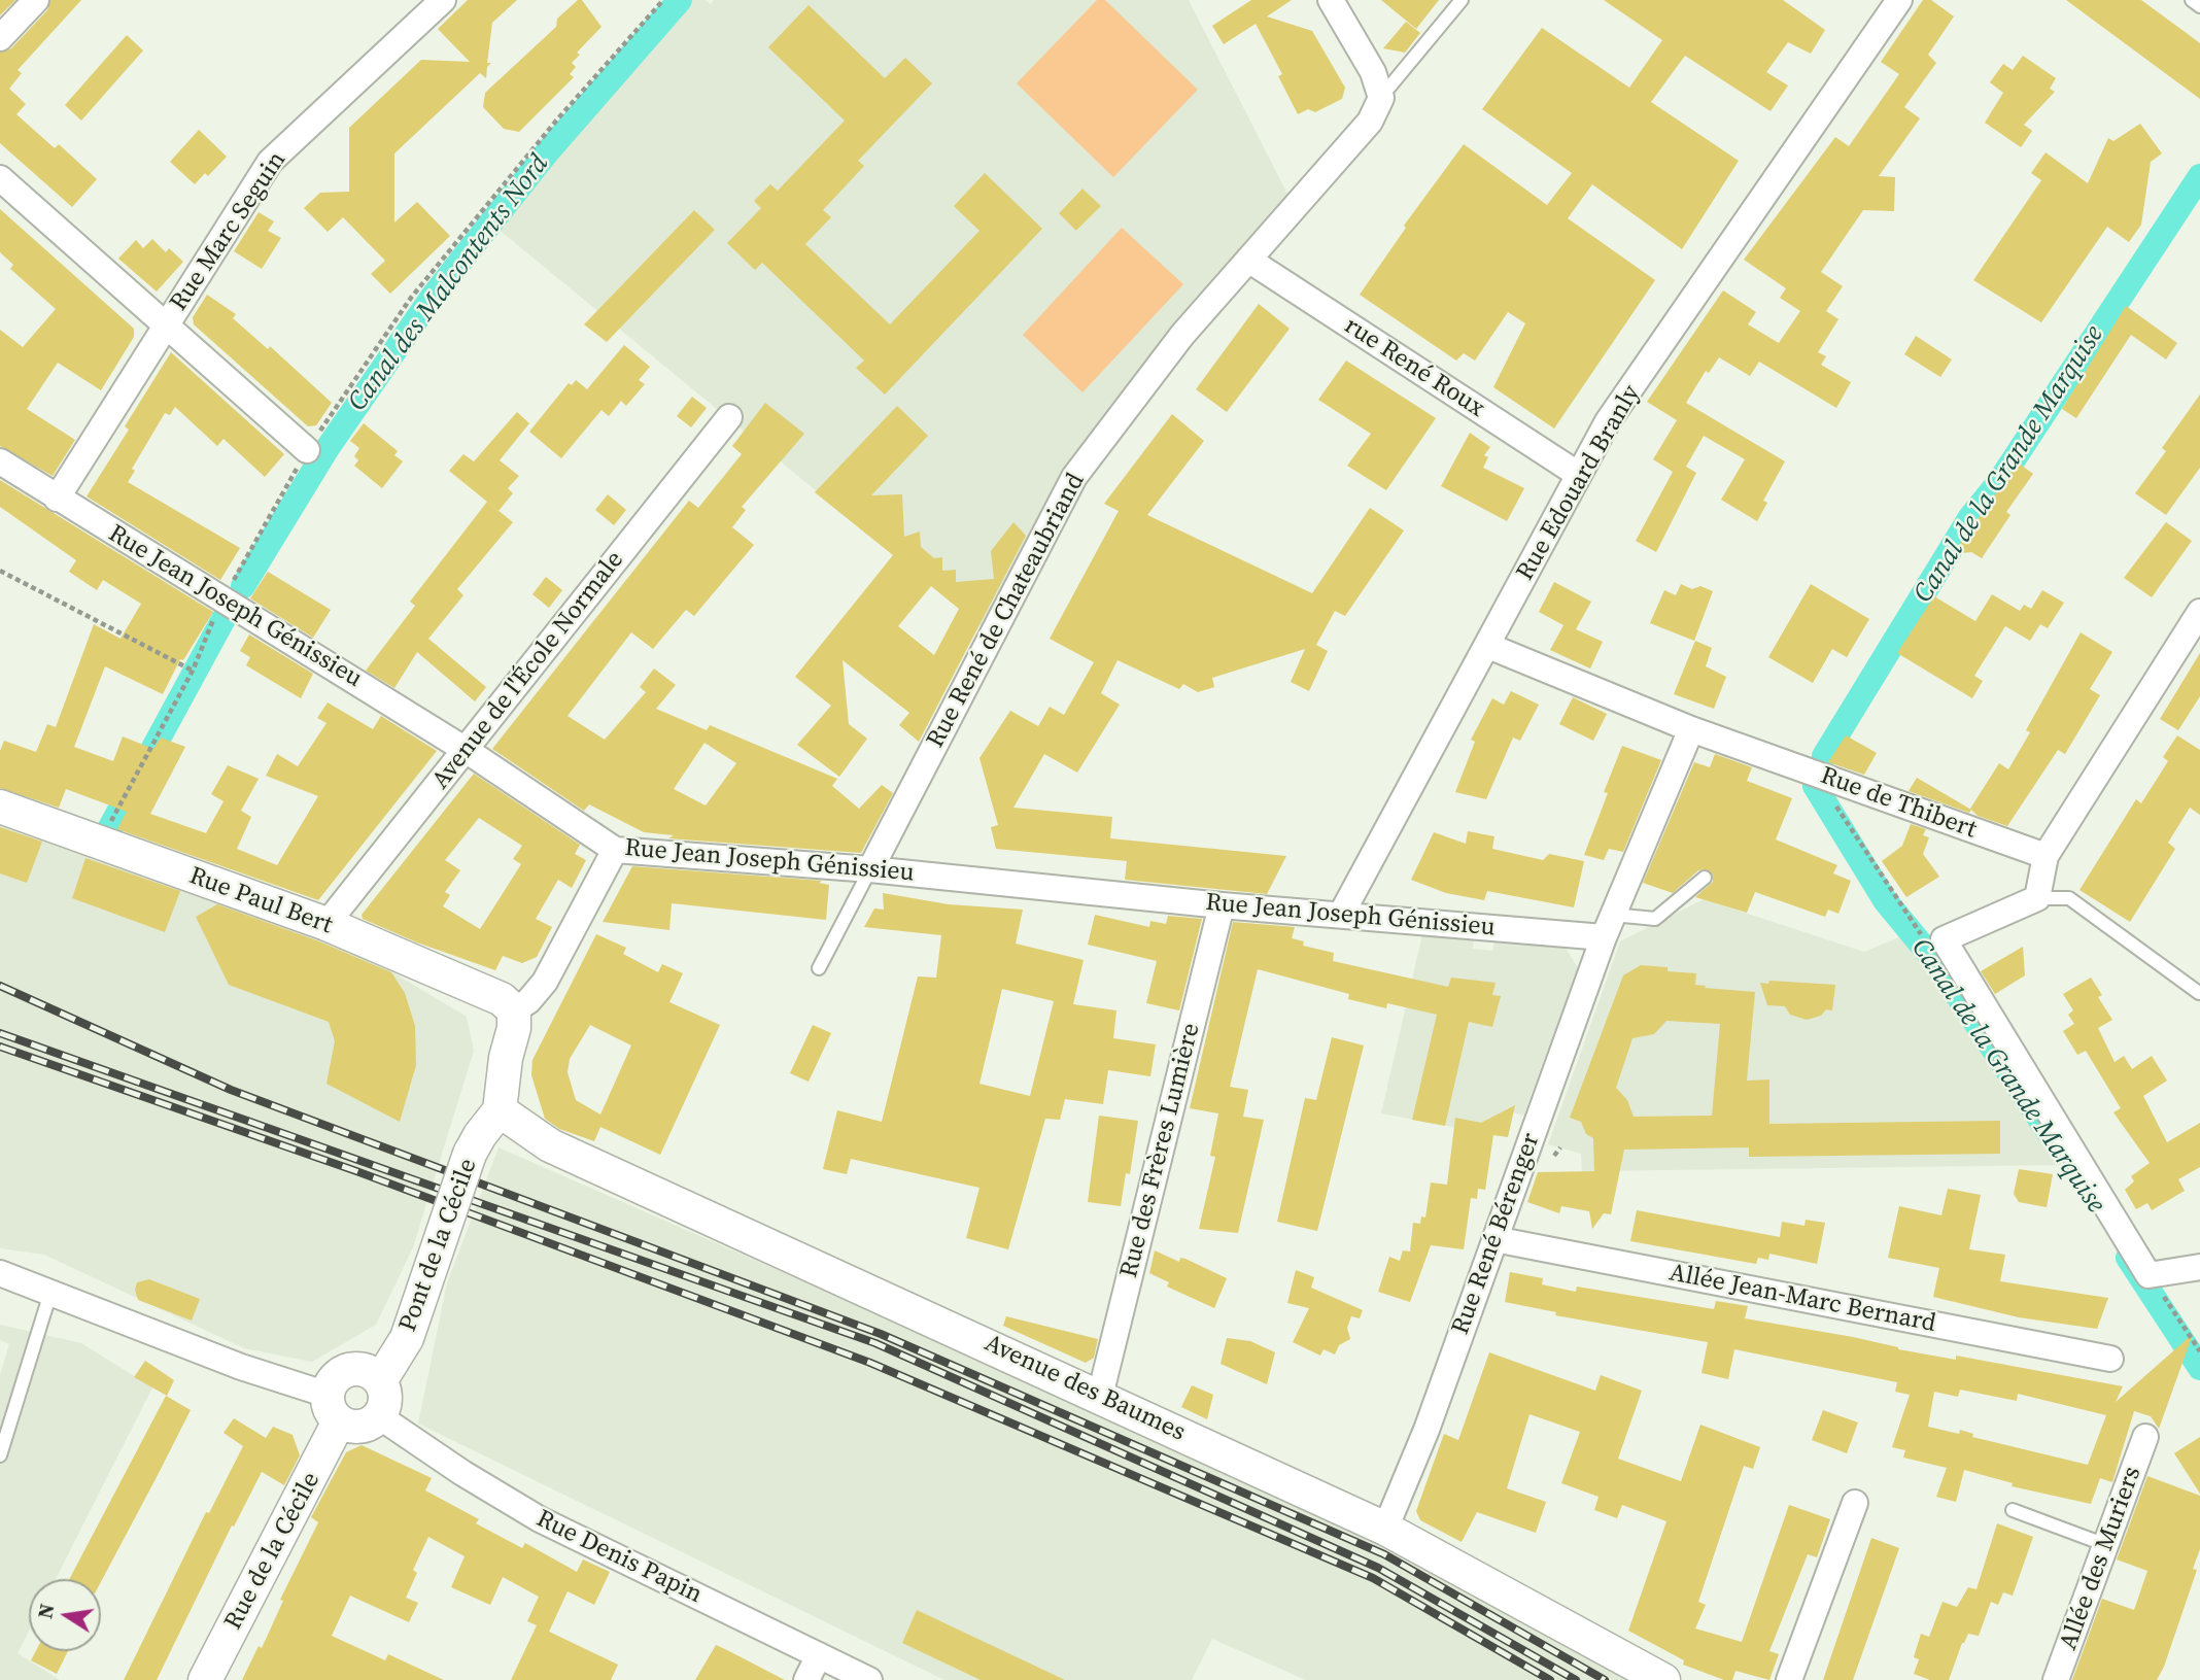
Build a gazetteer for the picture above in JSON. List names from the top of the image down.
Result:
{
  "streets": {
    "street": [
      "Rue Marc Seguin",
      "rue René Roux",
      "Rue Edouard Branly",
      "Rue Jean Joseph Génissieu",
      "Rue René de Chateaubriand",
      "Avenue de l'École Normale",
      "Rue de Thibert",
      "Rue Paul Bert",
      "Rue des Frères Lumière",
      "Rue René Bérenger",
      "Pont de la Cécile",
      "Allée Jean-Marc Bernard",
      "Avenue des Baumes",
      "Rue de la Cécile",
      "Rue Denis Papin",
      "Allée des Muriers"
    ]
  },
  "crossings": [
    ["Rue Marc Seguin", "Rue Jean Joseph Génissieu"],
    ["rue René Roux", "Rue Edouard Branly"],
    ["rue René Roux", "Rue René de Chateaubriand"],
    ["Rue Edouard Branly", "Rue Jean Joseph Génissieu"],
    ["Rue Edouard Branly", "Rue de Thibert"],
    ["Rue Jean Joseph Génissieu", "Rue René de Chateaubriand"],
    ["Rue Jean Joseph Génissieu", "Avenue de l'École Normale"],
    ["Rue Jean Joseph Génissieu", "Rue des Frères Lumière"],
    ["Rue Jean Joseph Génissieu", "Rue René Bérenger"],
    ["Avenue de l'École Normale", "Rue Paul Bert"],
    ["Rue des Frères Lumière", "Avenue des Baumes"],
    ["Rue René Bérenger", "Allée Jean-Marc Bernard"],
    ["Rue René Bérenger", "Avenue des Baumes"],
    ["Pont de la Cécile", "Avenue des Baumes"],
    ["Pont de la Cécile", "Rue de la Cécile"],
    ["Pont de la Cécile", "Rue Denis Papin"],
    ["Rue de la Cécile", "Rue Denis Papin"]
  ],
  "water": ["Canal des Malcontents Nord", "Canal de la Grande Marquise"],
  "north": "left"
}
